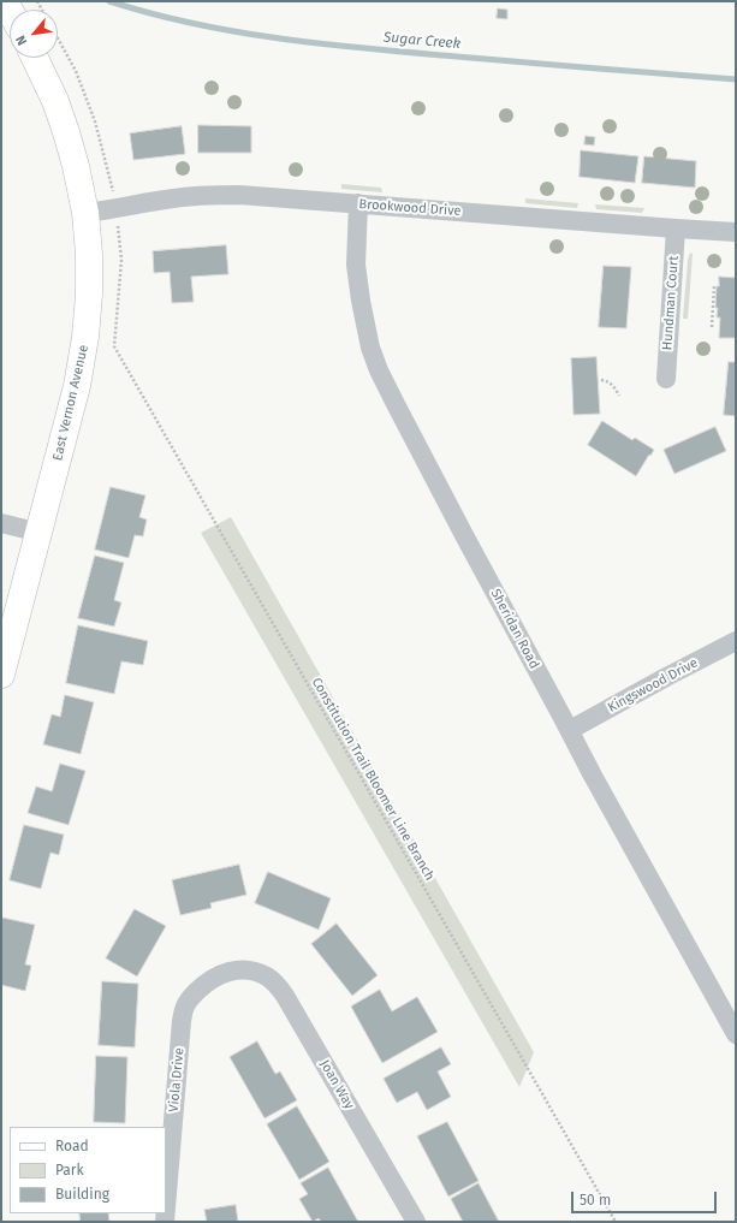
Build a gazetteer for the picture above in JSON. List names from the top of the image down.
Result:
{
  "streets": {
    "main road": ["East Vernon Avenue"],
    "street": [
      "Brookwood Drive",
      "Hundman Court",
      "Sheridan Road",
      "Kingswood Drive",
      "Viola Drive",
      "Joan Way"
    ],
    "path": ["Constitution Trail Bloomer Line Branch"]
  },
  "crossings": [
    ["Brookwood Drive", "Hundman Court"],
    ["Brookwood Drive", "East Vernon Avenue"],
    ["Brookwood Drive", "Sheridan Road"],
    ["Sheridan Road", "Kingswood Drive"],
    ["Viola Drive", "Joan Way"]
  ],
  "water": ["Sugar Creek"],
  "legend": ["Road", "Park", "Building"],
  "scale_bar": "50 m",
  "north": "bottom left"
}
